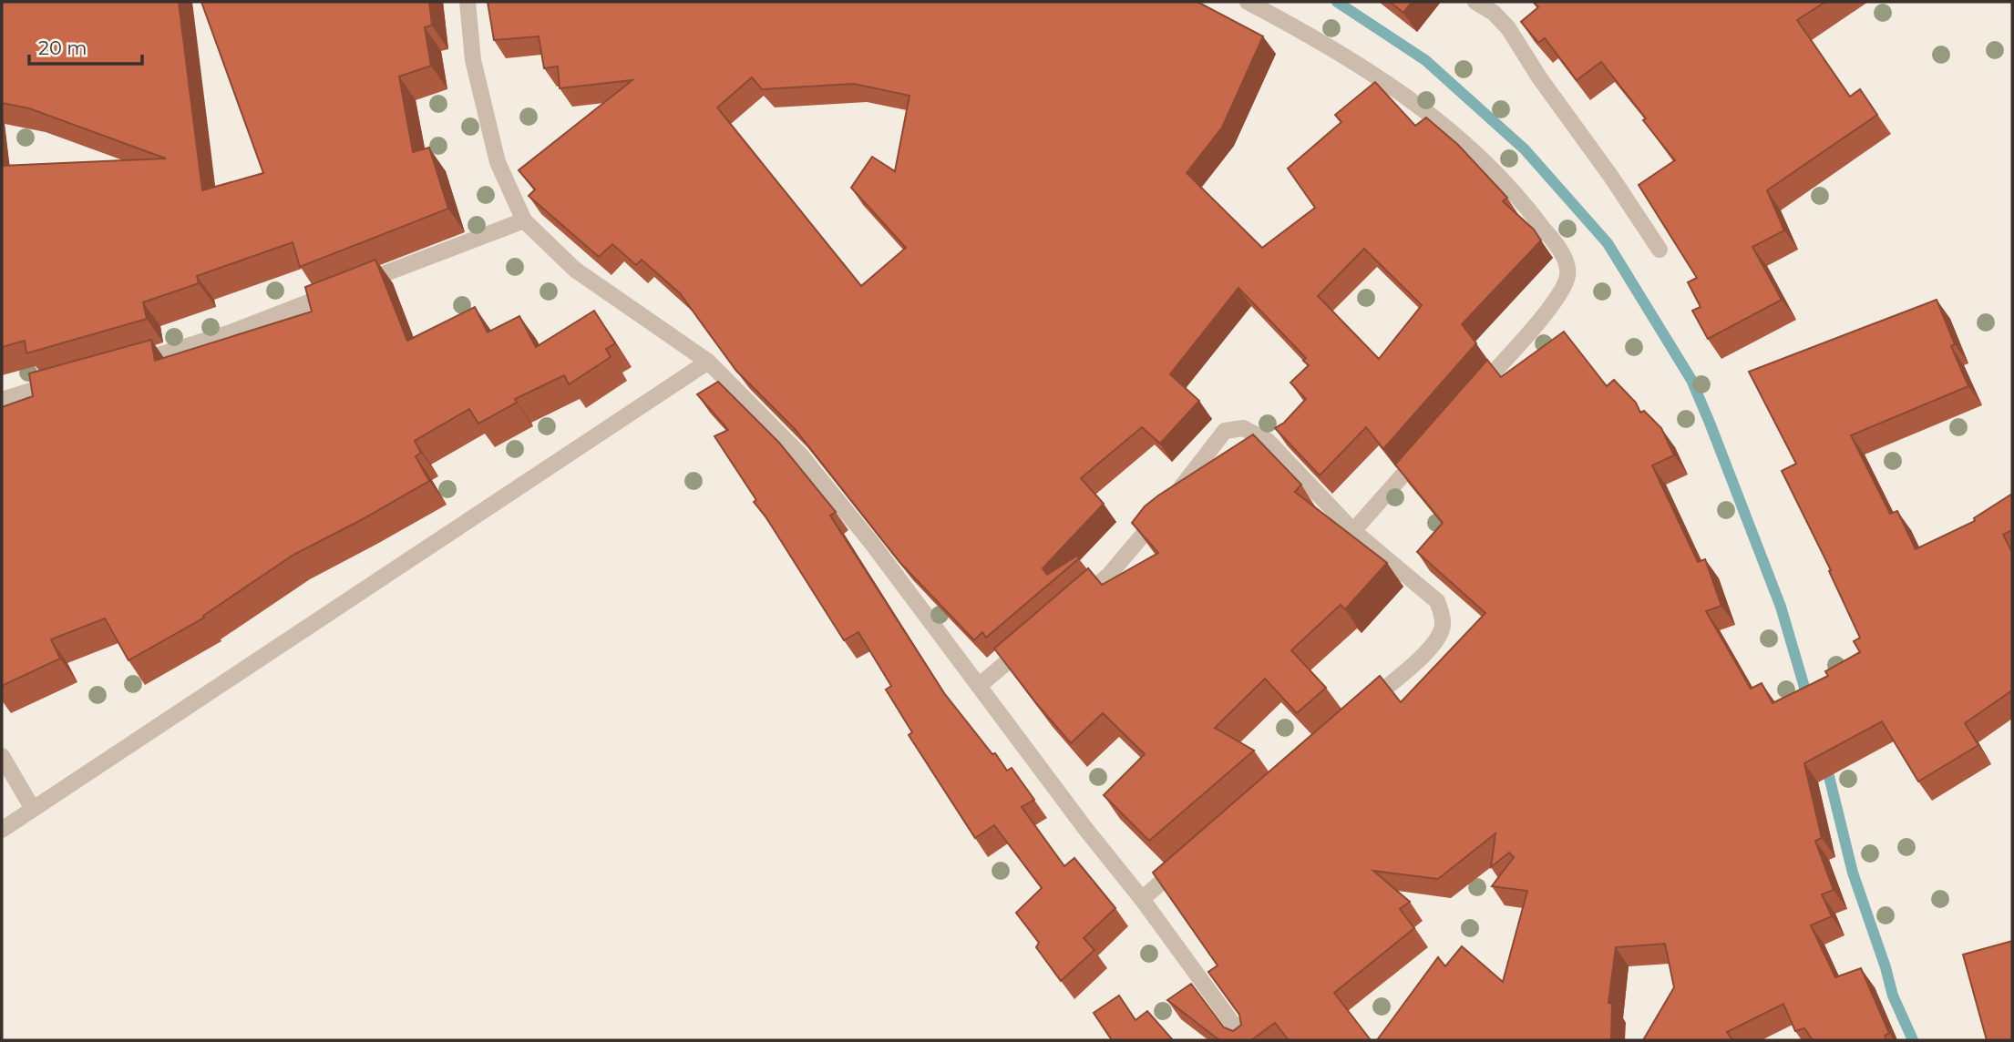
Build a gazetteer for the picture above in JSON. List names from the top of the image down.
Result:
{
  "scale_bar": "20 m"
}
